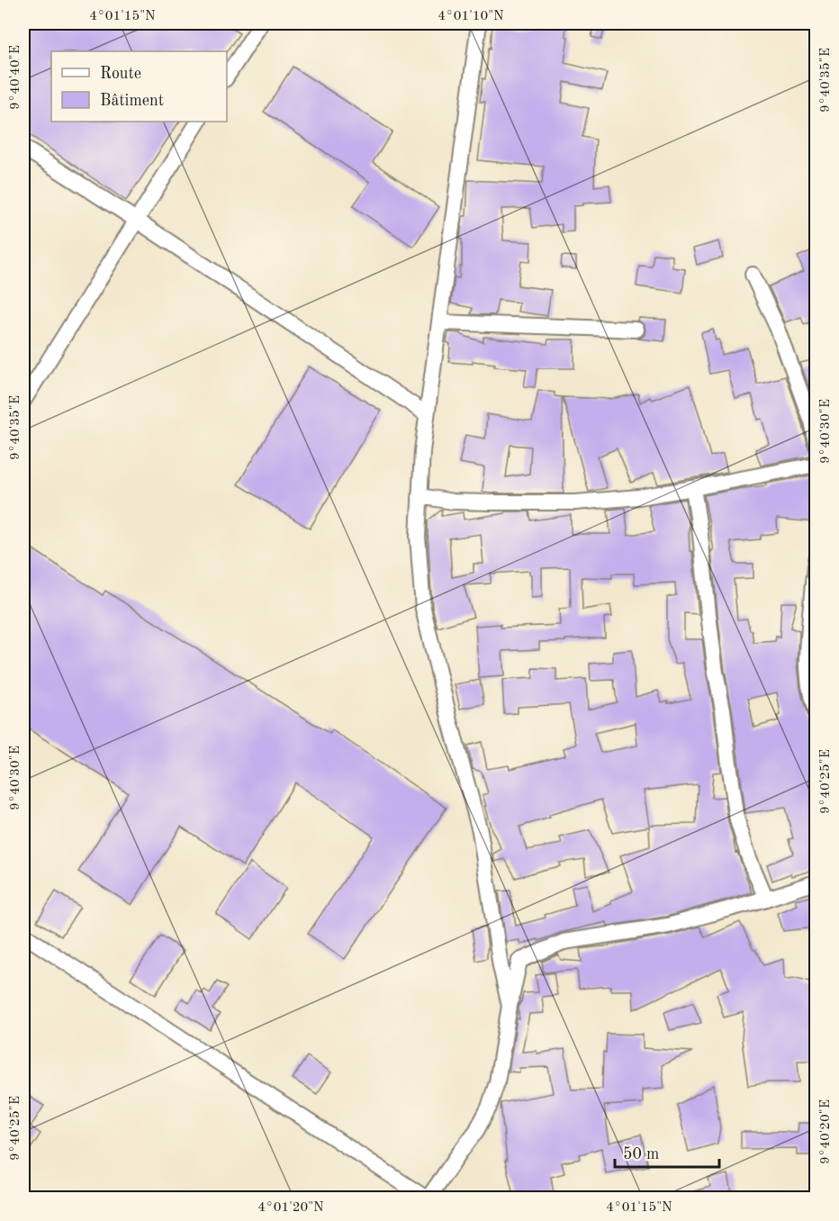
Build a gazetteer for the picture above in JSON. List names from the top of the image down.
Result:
{
  "legend": ["Route", "Bâtiment"],
  "scale_bar": "50 m",
  "coordinates": [
    "4°01'15\"N",
    "4°01'10\"N",
    "9°40'40\"E",
    "9°40'35\"E",
    "9°40'30\"E",
    "9°40'25\"E",
    "9°40'20\"E",
    "4°01'20\"N"
  ]
}
